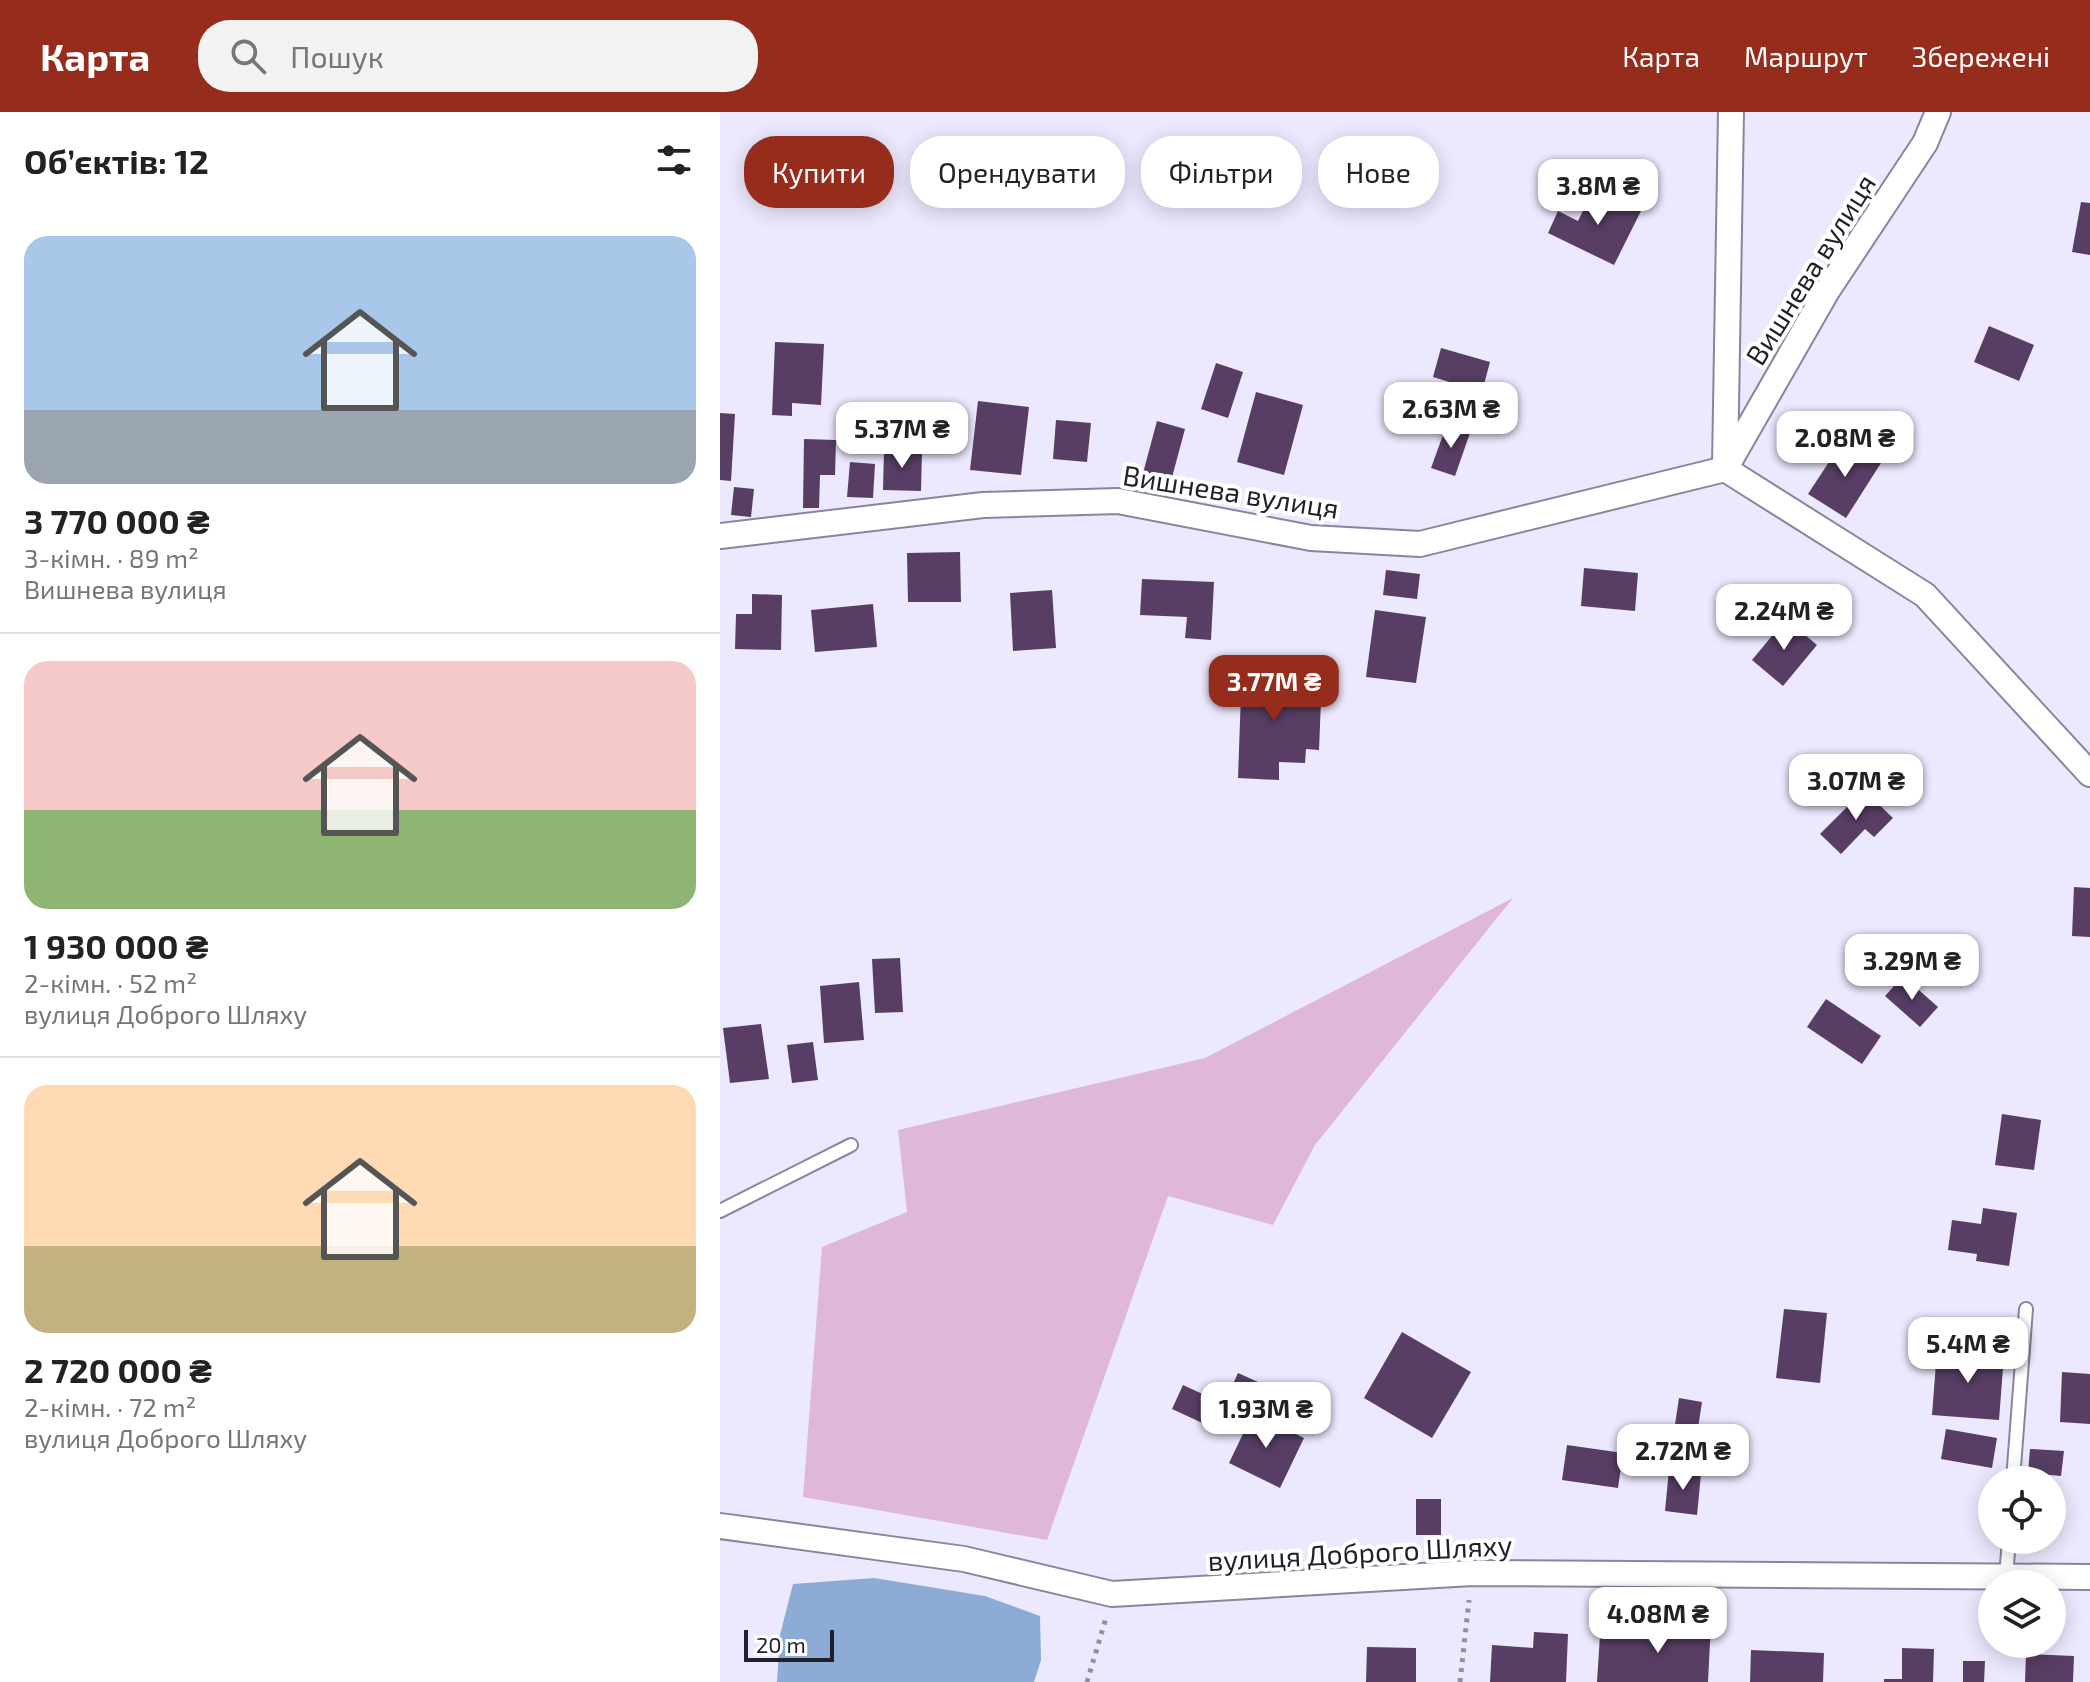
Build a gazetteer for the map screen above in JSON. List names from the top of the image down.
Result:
{
  "streets": {
    "street": ["Вишнева вулиця", "вулиця Доброго Шляху"]
  },
  "scale_bar": "20 m",
  "page": {
    "header": "Карта",
    "search": "Пошук",
    "nav": ["Карта", "Маршрут", "Збережені"],
    "heading": "Об’єктів: 12",
    "chip": [
      "Купити",
      "Орендувати",
      "Фільтри",
      "Нове"
    ],
    "price": [
      "3.8M ₴",
      "2.63M ₴",
      "5.37M ₴",
      "2.08M ₴",
      "2.24M ₴",
      "3.77M ₴",
      "3.07M ₴",
      "3.29M ₴",
      "5.4M ₴",
      "1.93M ₴",
      "2.72M ₴",
      "4.08M ₴"
    ],
    "list": [
      {
        "name": "3 770 000 ₴",
        "note": "3-кімн. · 89 m² · Вишнева вулиця"
      },
      {
        "name": "1 930 000 ₴",
        "note": "2-кімн. · 52 m² · вулиця Доброго Шляху"
      },
      {
        "name": "2 720 000 ₴",
        "note": "2-кімн. · 72 m² · вулиця Доброго Шляху"
      }
    ],
    "scale": "20 m"
  }
}
